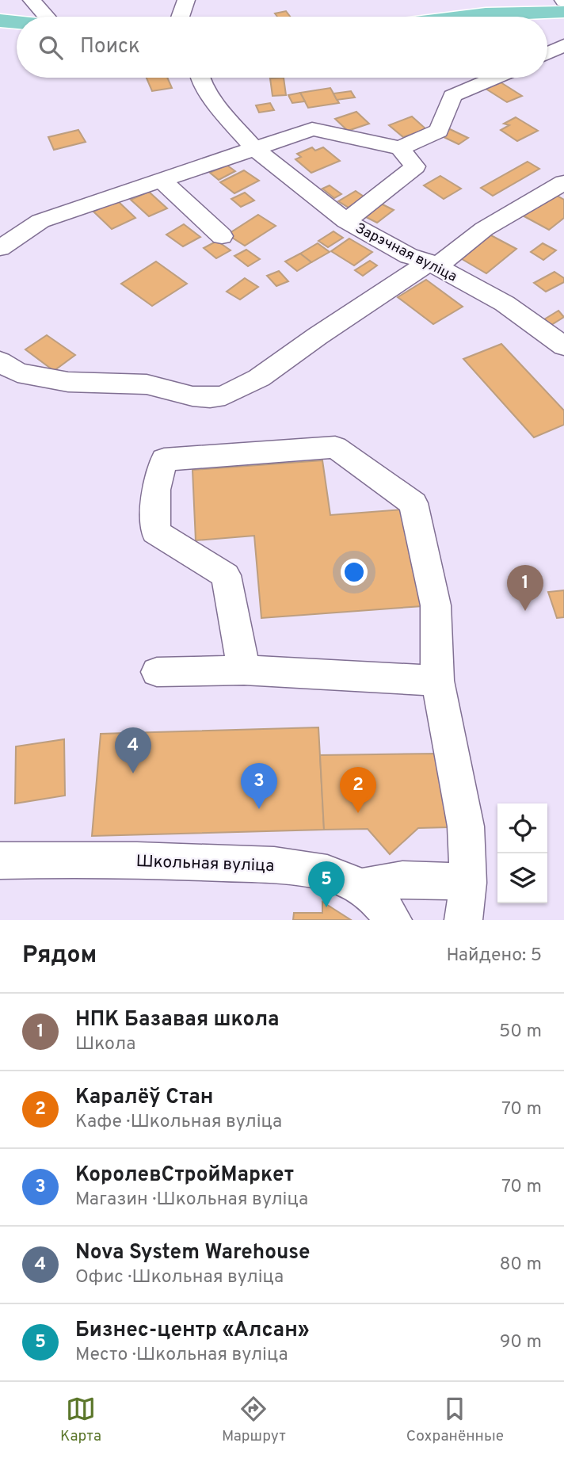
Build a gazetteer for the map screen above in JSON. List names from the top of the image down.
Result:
{
  "streets": {
    "street": ["Зарэчная вуліца", "Школьная вуліца"]
  },
  "page": {
    "search": "Поиск",
    "pins": [
      "1",
      "4",
      "3",
      "2",
      "5"
    ],
    "heading": ["Рядом", "Найдено: 5"],
    "list": [
      {
        "mark": "1",
        "name": "НПК Базавая школа",
        "note": "Школа",
        "value": "50 m"
      },
      {
        "mark": "2",
        "name": "Каралёў Стан",
        "note": "Кафе · Школьная вуліца",
        "value": "70 m"
      },
      {
        "mark": "3",
        "name": "КоролевСтройМаркет",
        "note": "Магазин · Школьная вуліца",
        "value": "70 m"
      },
      {
        "mark": "4",
        "name": "Nova System Warehouse",
        "note": "Офис · Школьная вуліца",
        "value": "80 m"
      },
      {
        "mark": "5",
        "name": "Бизнес-центр «Алсан»",
        "note": "Место · Школьная вуліца",
        "value": "90 m"
      }
    ],
    "nav": ["Карта", "Маршрут", "Сохранённые"]
  }
}
